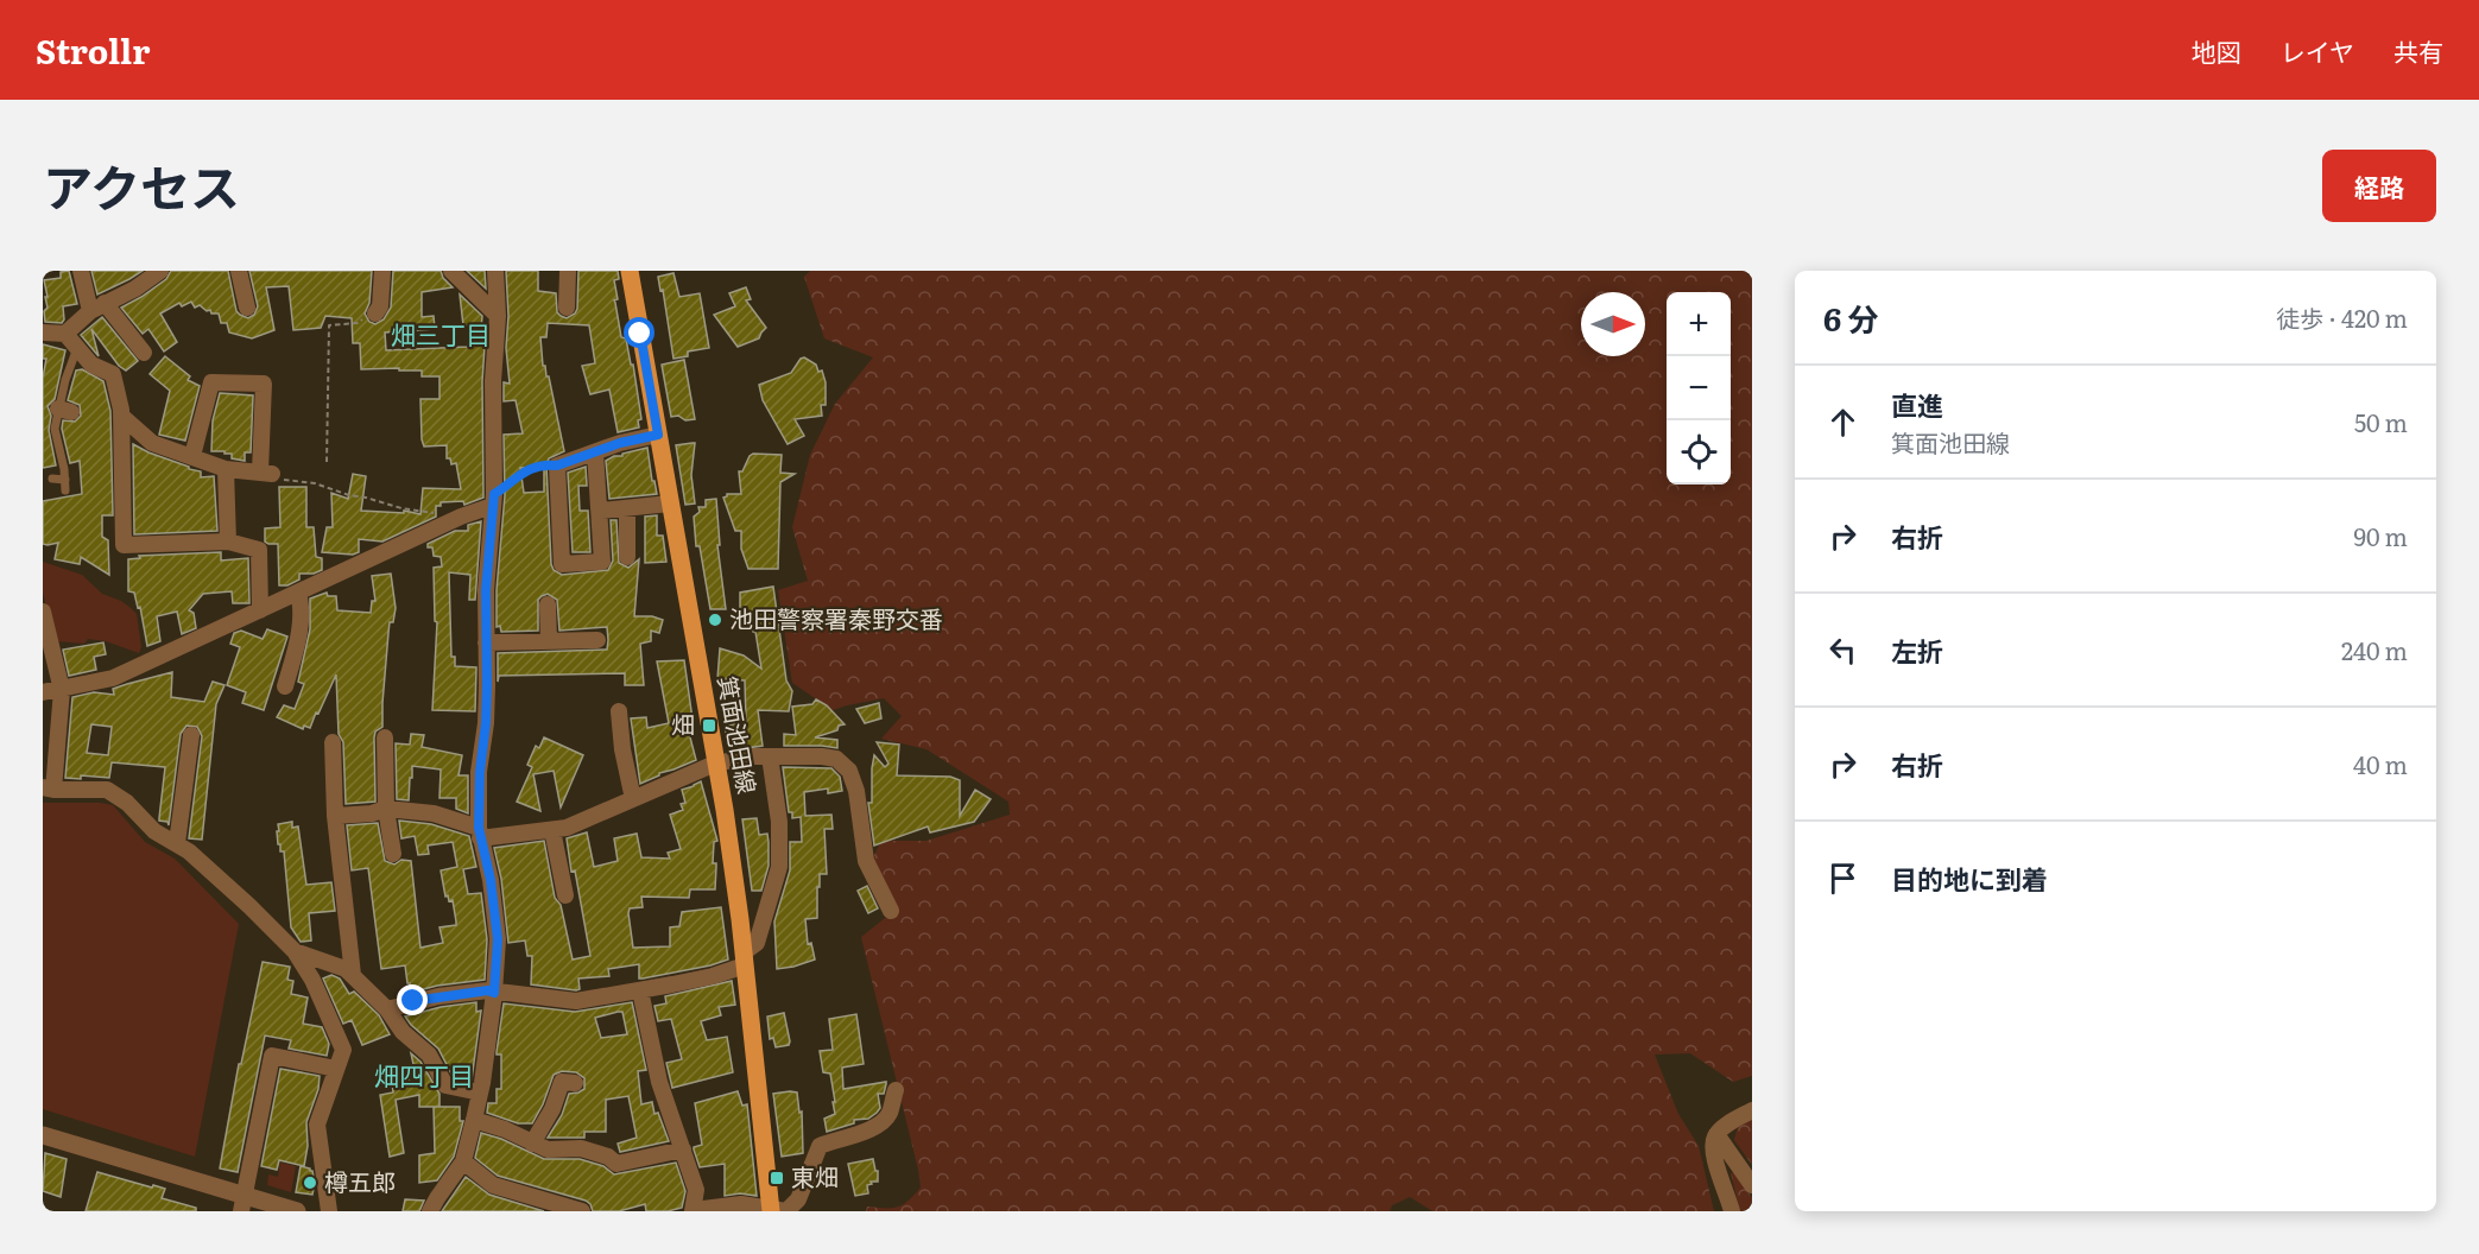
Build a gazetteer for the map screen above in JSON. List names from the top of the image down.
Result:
{
  "streets": {
    "main road": ["箕面池田線"]
  },
  "districts": ["畑三丁目", "畑四丁目"],
  "places": {
    "other": ["池田警察署秦野交番", "樽五郎"],
    "transit": ["畑", "東畑"]
  },
  "north": "right",
  "page": {
    "header": "Strollr",
    "nav": ["地図", "レイヤ", "共有"],
    "title": "アクセス",
    "buttons": "経路",
    "heading": ["6 分", "徒歩 · 420 m"],
    "map_buttons": ["+", "−"],
    "list": [
      ["直進", "箕面池田線", "50 m"],
      ["右折", "90 m"],
      ["左折", "240 m"],
      ["右折", "40 m"],
      "目的地に到着"
    ]
  }
}
